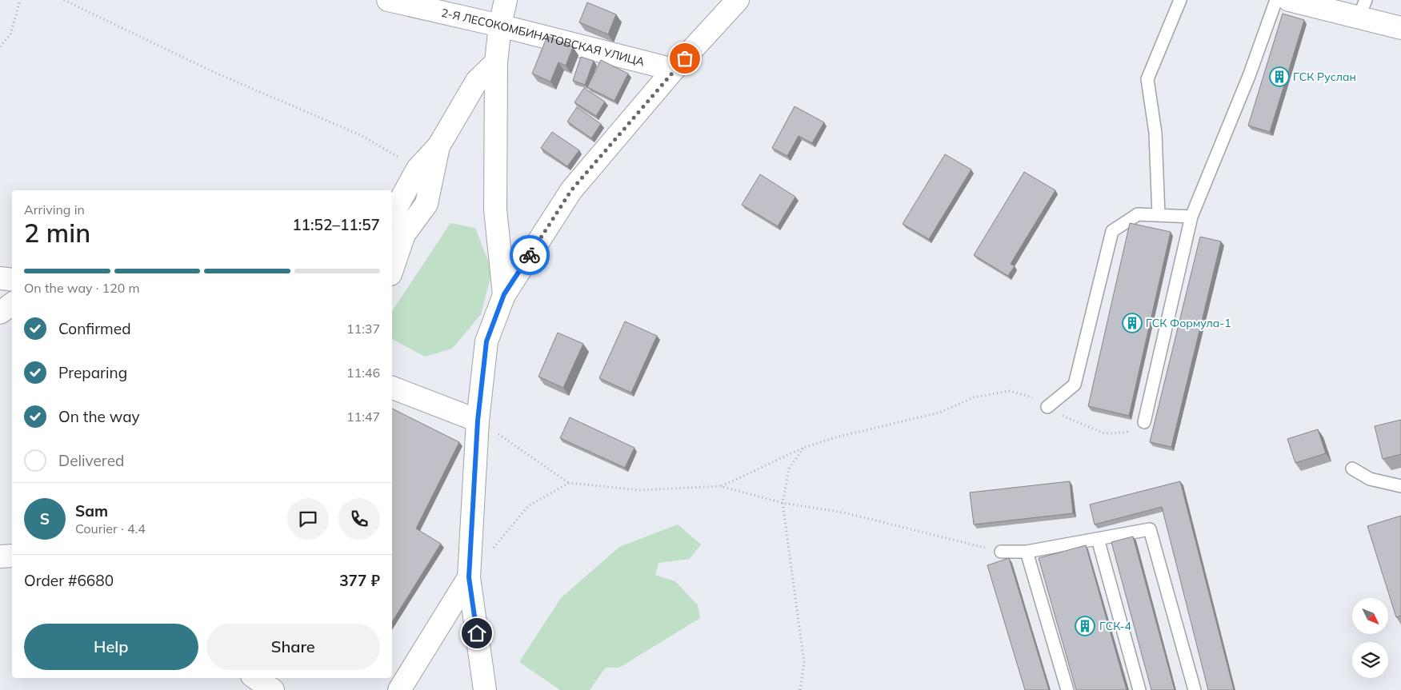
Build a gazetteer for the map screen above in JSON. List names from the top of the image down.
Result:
{
  "streets": {
    "street": ["2-Я ЛЕСОКОМБИНАТОВСКАЯ УЛИЦА"]
  },
  "places": {
    "building": ["ГСК Руслан", "ГСК Формула-1", "ГСК-4"]
  },
  "north": "bottom right",
  "page": {
    "heading": ["2 min", "Arriving in", "11:52–11:57"],
    "panel": [
      "Sam",
      "Courier · 4.4",
      "Order #6680",
      "377 ₽"
    ],
    "bar": "On the way · 120 m",
    "list": [
      ["Confirmed", "11:37"],
      ["Preparing", "11:46"],
      ["On the way", "11:47"],
      "Delivered"
    ],
    "round": "S",
    "buttons": ["Help", "Share"]
  }
}
